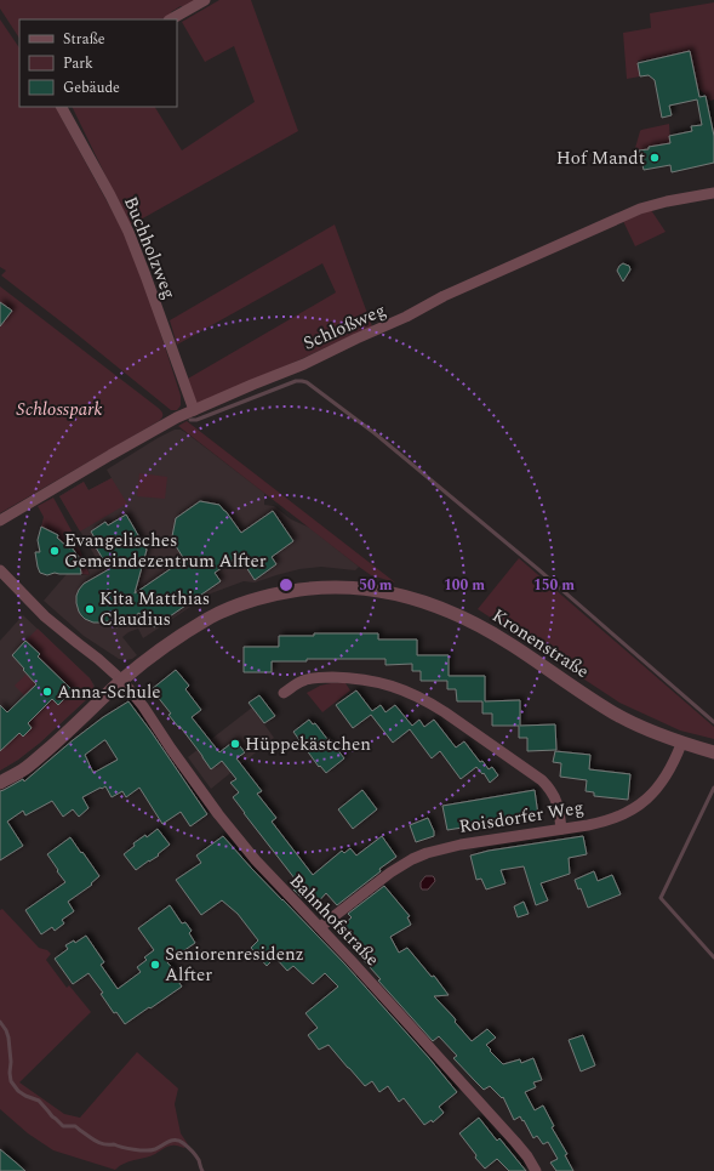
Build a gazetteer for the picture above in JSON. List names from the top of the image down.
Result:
{
  "streets": {
    "street": [
      "Buchholzweg",
      "Schloßweg",
      "Kronenstraße",
      "Roisdorfer Weg",
      "Bahnhofstraße"
    ]
  },
  "crossings": [
    ["Buchholzweg", "Schloßweg"],
    ["Kronenstraße", "Roisdorfer Weg"],
    ["Kronenstraße", "Bahnhofstraße"],
    ["Roisdorfer Weg", "Bahnhofstraße"]
  ],
  "parks": ["Schlosspark"],
  "places": [
    "Hof Mandt",
    "Evangelisches Gemeindezentrum Alfter",
    "Kita Matthias Claudius",
    "Anna-Schule",
    "Hüppekästchen",
    "Seniorenresidenz Alfter"
  ],
  "legend": ["Straße", "Park", "Gebäude"],
  "rings": ["50 m", "100 m", "150 m"]
}
